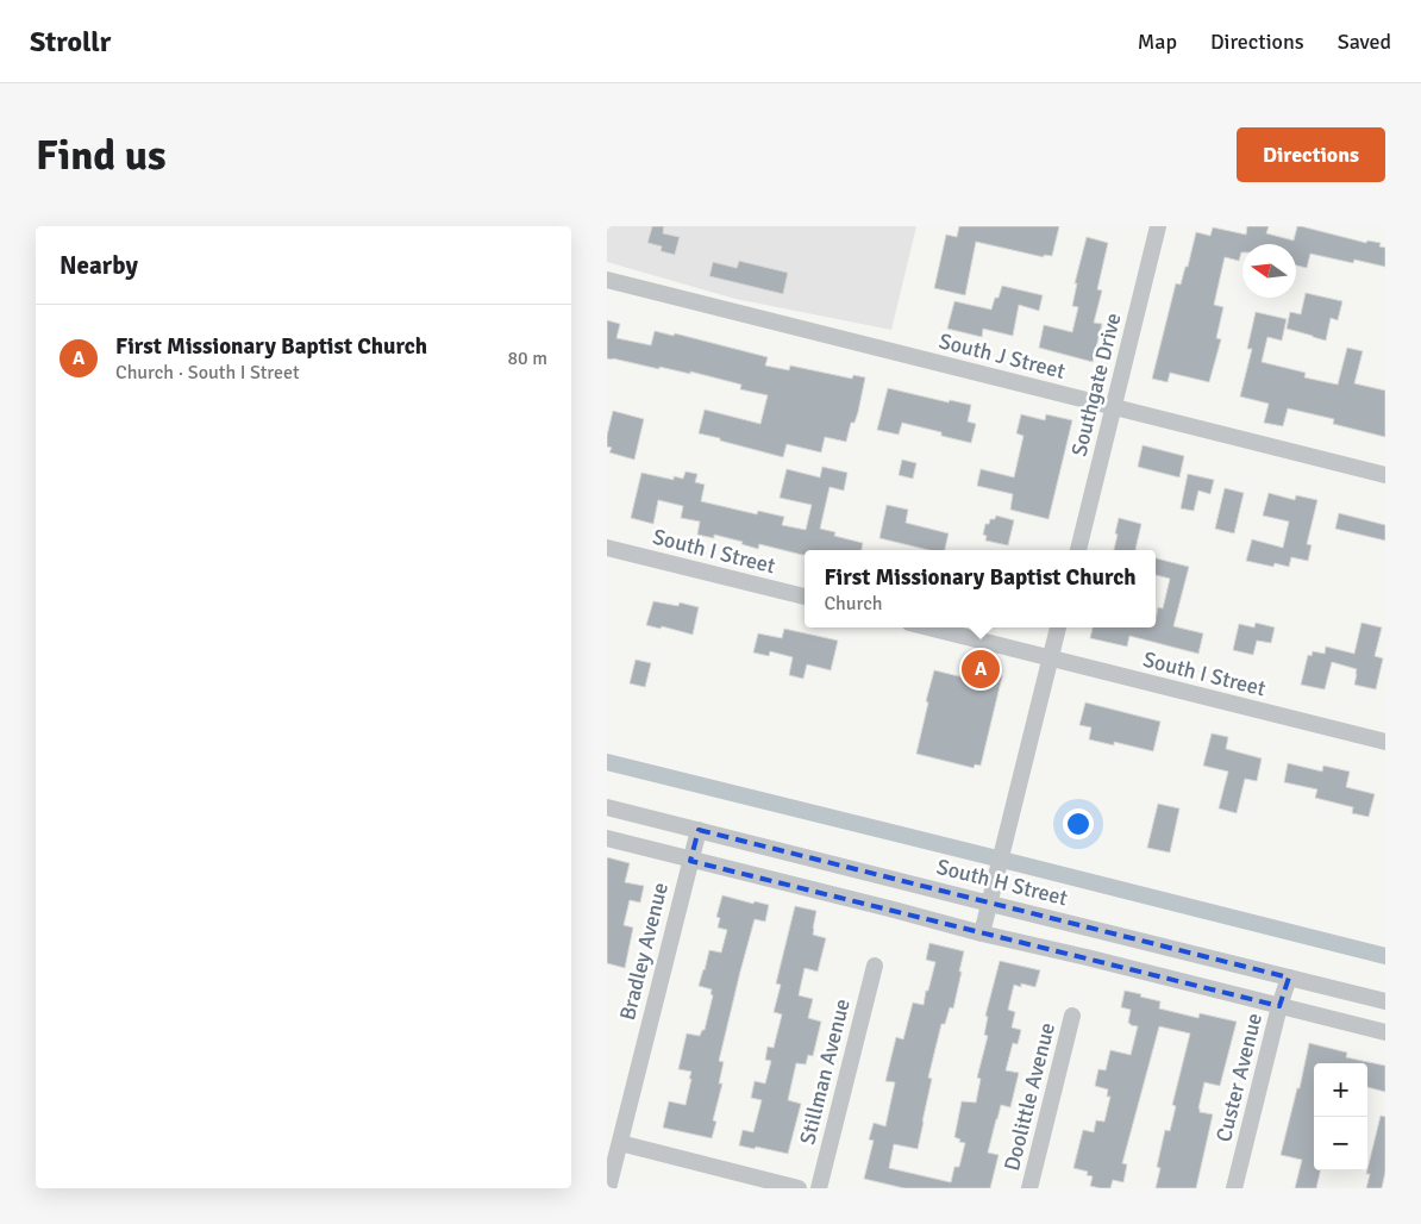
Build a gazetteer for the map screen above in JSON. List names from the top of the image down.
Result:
{
  "streets": {
    "street": [
      "South J Street",
      "Southgate Drive",
      "South I Street",
      "South H Street",
      "Bradley Avenue",
      "Stillman Avenue",
      "Custer Avenue",
      "Doolittle Avenue"
    ]
  },
  "crossings": [
    ["South J Street", "Southgate Drive"],
    ["South H Street", "Bradley Avenue"],
    ["South H Street", "Custer Avenue"]
  ],
  "north": "left",
  "page": {
    "header": "Strollr",
    "nav": ["Map", "Directions", "Saved"],
    "buttons": "Directions",
    "title": "Find us",
    "heading": "Nearby",
    "list": [
      {
        "mark": "A",
        "name": "First Missionary Baptist Church",
        "note": "Church · South I Street",
        "value": "80 m"
      }
    ],
    "popup": ["First Missionary Baptist Church", "Church"],
    "pins": "A",
    "map_buttons": ["+", "−"]
  }
}
